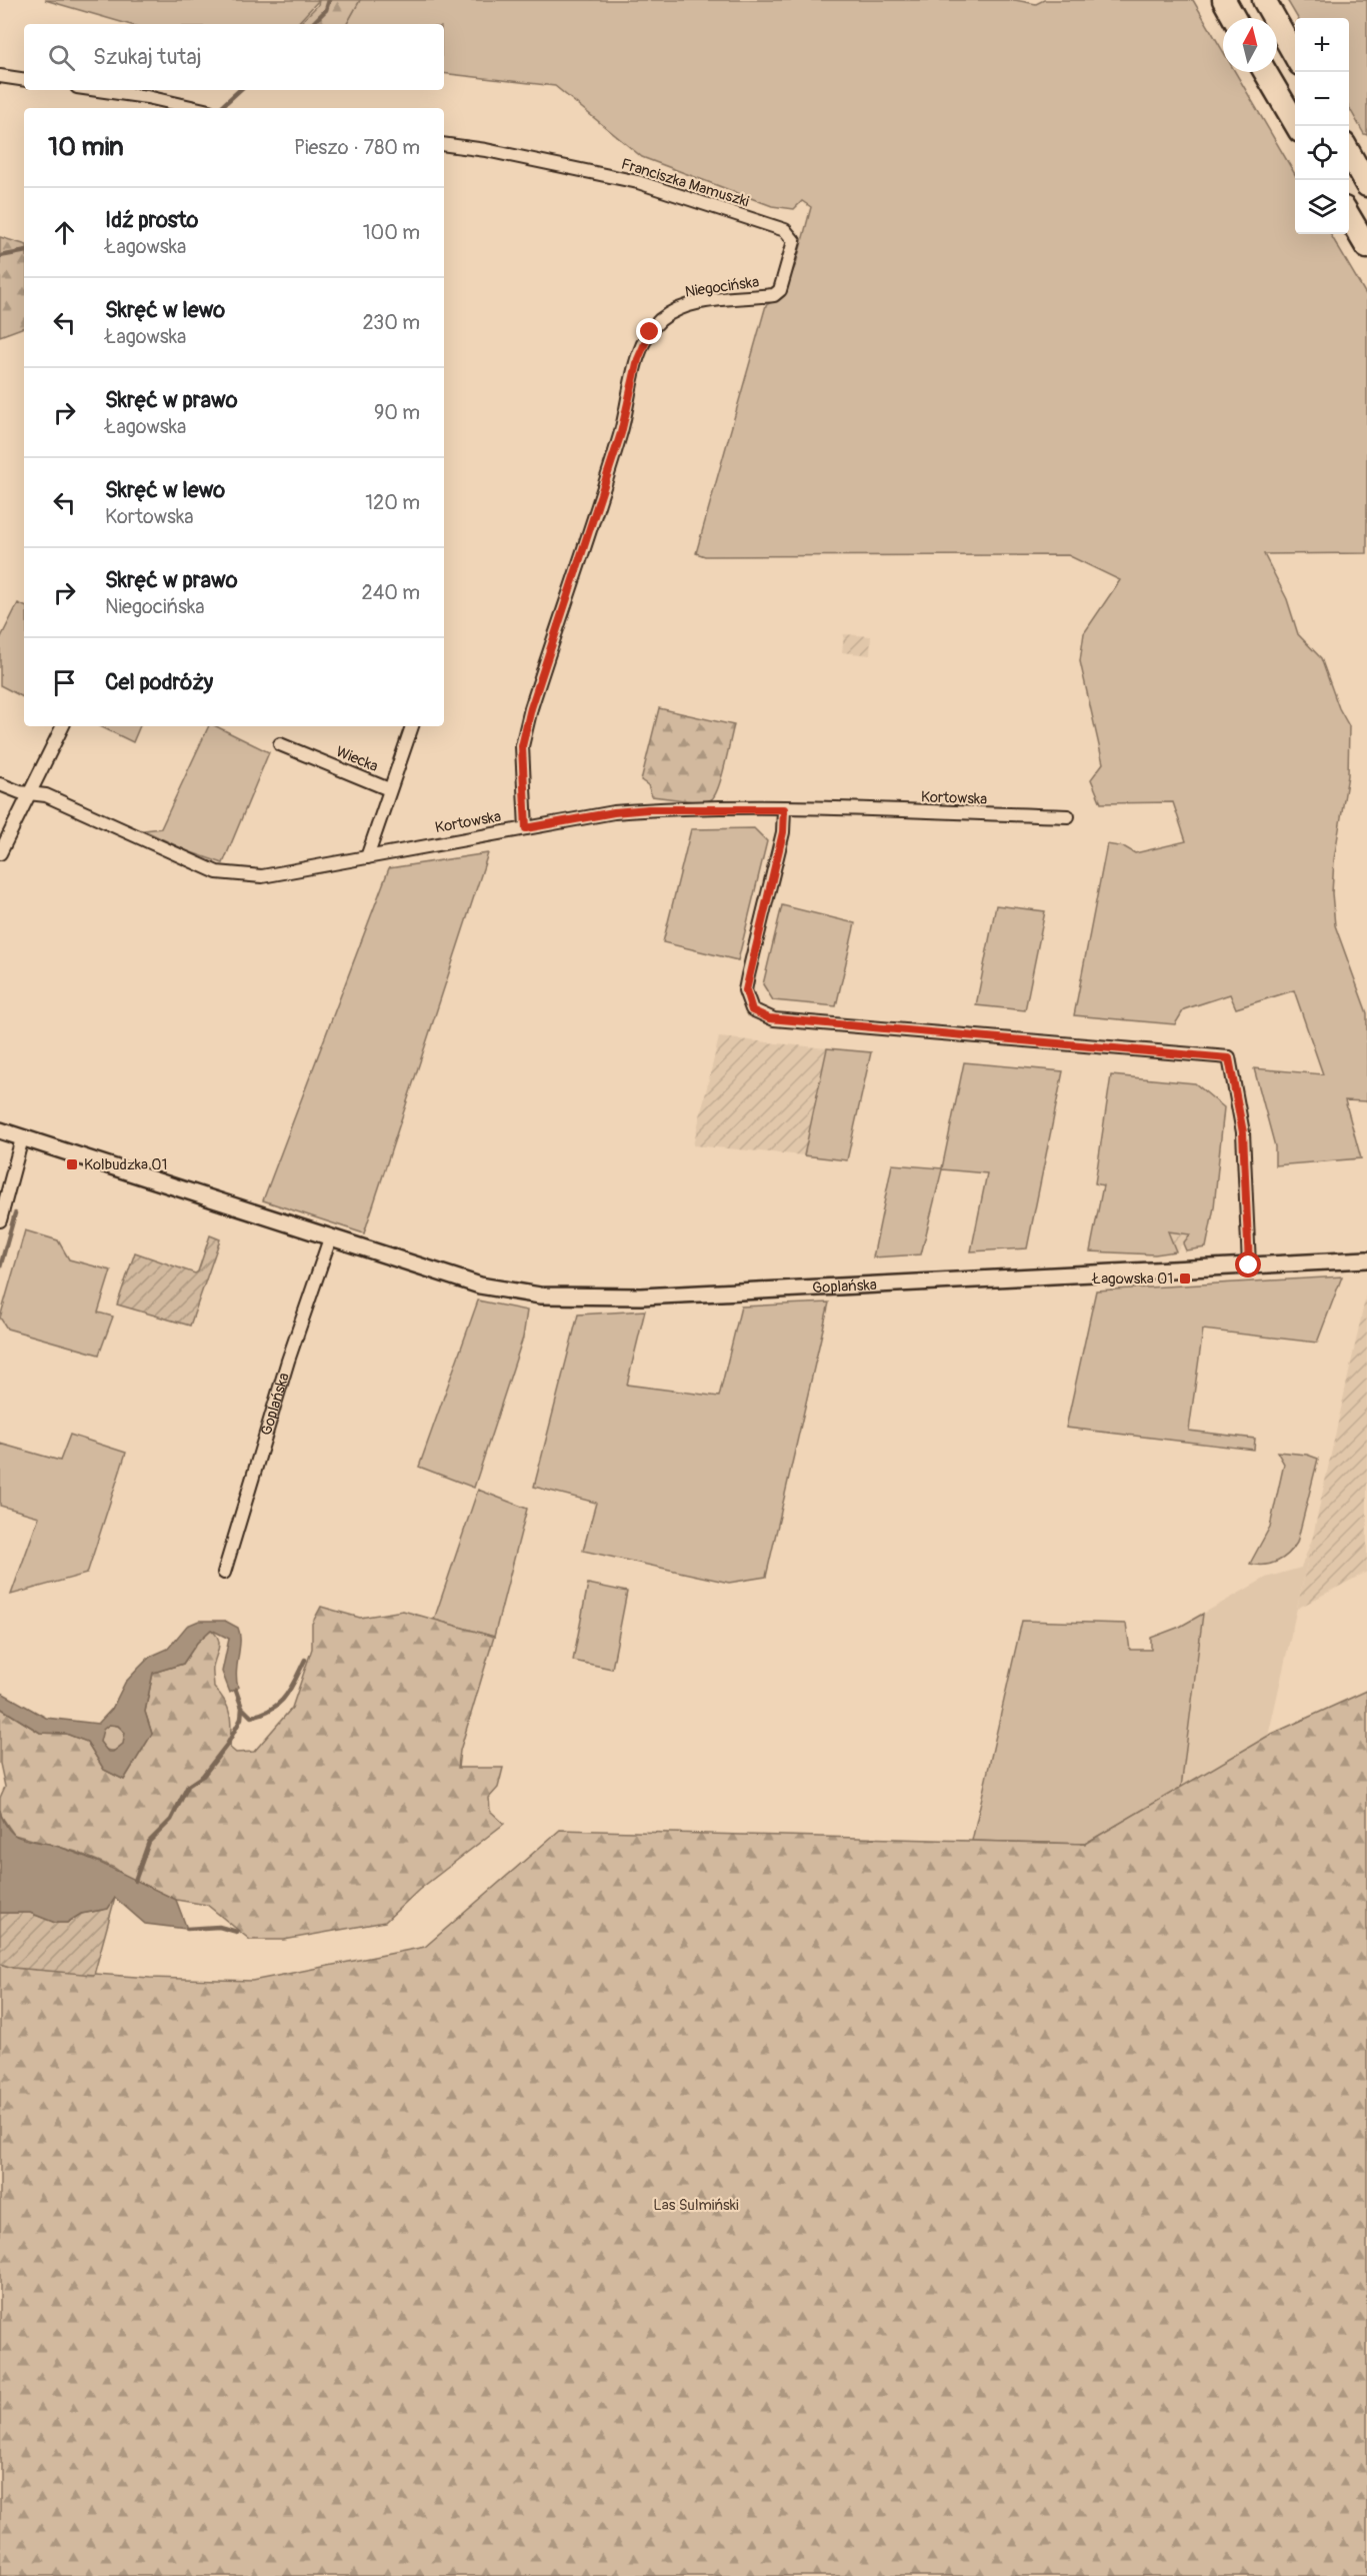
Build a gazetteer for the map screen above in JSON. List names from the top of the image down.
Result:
{
  "streets": {
    "street": [
      "Franciszka Mamuszki",
      "Niegocińska",
      "Wiecka",
      "Kortowska",
      "Goplańska"
    ]
  },
  "crossings": [
    ["Franciszka Mamuszki", "Niegocińska"],
    ["Niegocińska", "Kortowska"],
    ["Wiecka", "Kortowska"]
  ],
  "parks": ["Las Sulmiński"],
  "places": {
    "transit": ["Kolbudzka 01", "Łagowska 01"]
  },
  "north": "top",
  "page": {
    "map_buttons": ["+", "−"],
    "search": "Szukaj tutaj",
    "heading": ["10 min", "Pieszo · 780 m"],
    "list": [
      ["Idź prosto", "Łagowska", "100 m"],
      ["Skręć w lewo", "Łagowska", "230 m"],
      ["Skręć w prawo", "Łagowska", "90 m"],
      ["Skręć w lewo", "Kortowska", "120 m"],
      ["Skręć w prawo", "Niegocińska", "240 m"],
      "Cel podróży"
    ]
  }
}
